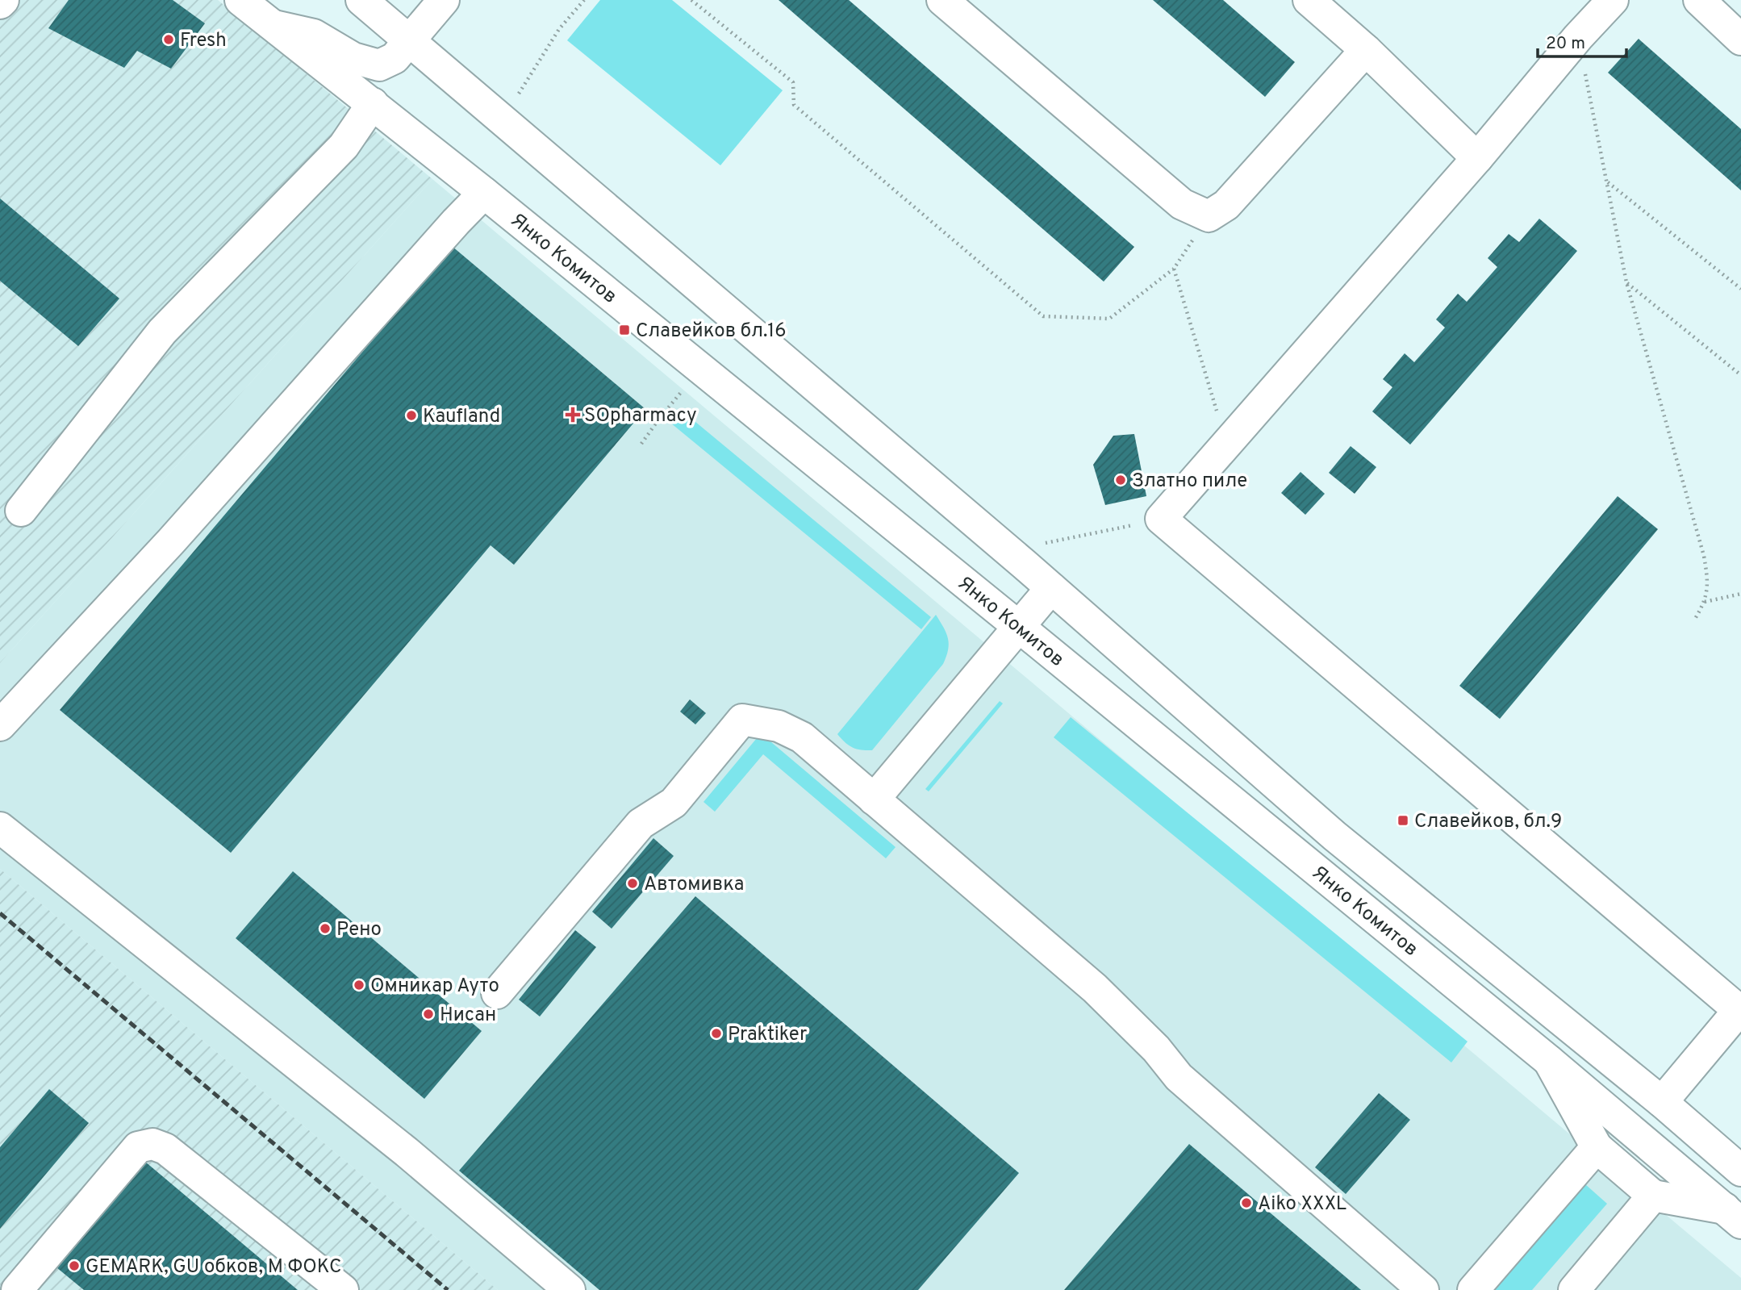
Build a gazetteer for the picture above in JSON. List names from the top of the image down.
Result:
{
  "streets": {
    "main road": ["Янко Комитов"]
  },
  "places": {
    "other": [
      "Fresh",
      "Kaufland",
      "Златно пиле",
      "Автомивка",
      "Рено",
      "Омникар Ауто",
      "Нисан",
      "Praktiker",
      "Aiko XXXL",
      "GEMARK, GU обков, М ФОКС"
    ],
    "transit": ["Славейков бл.16", "Славейков, бл.9"],
    "health": ["SOpharmacy"]
  },
  "scale_bar": "20 m"
}
